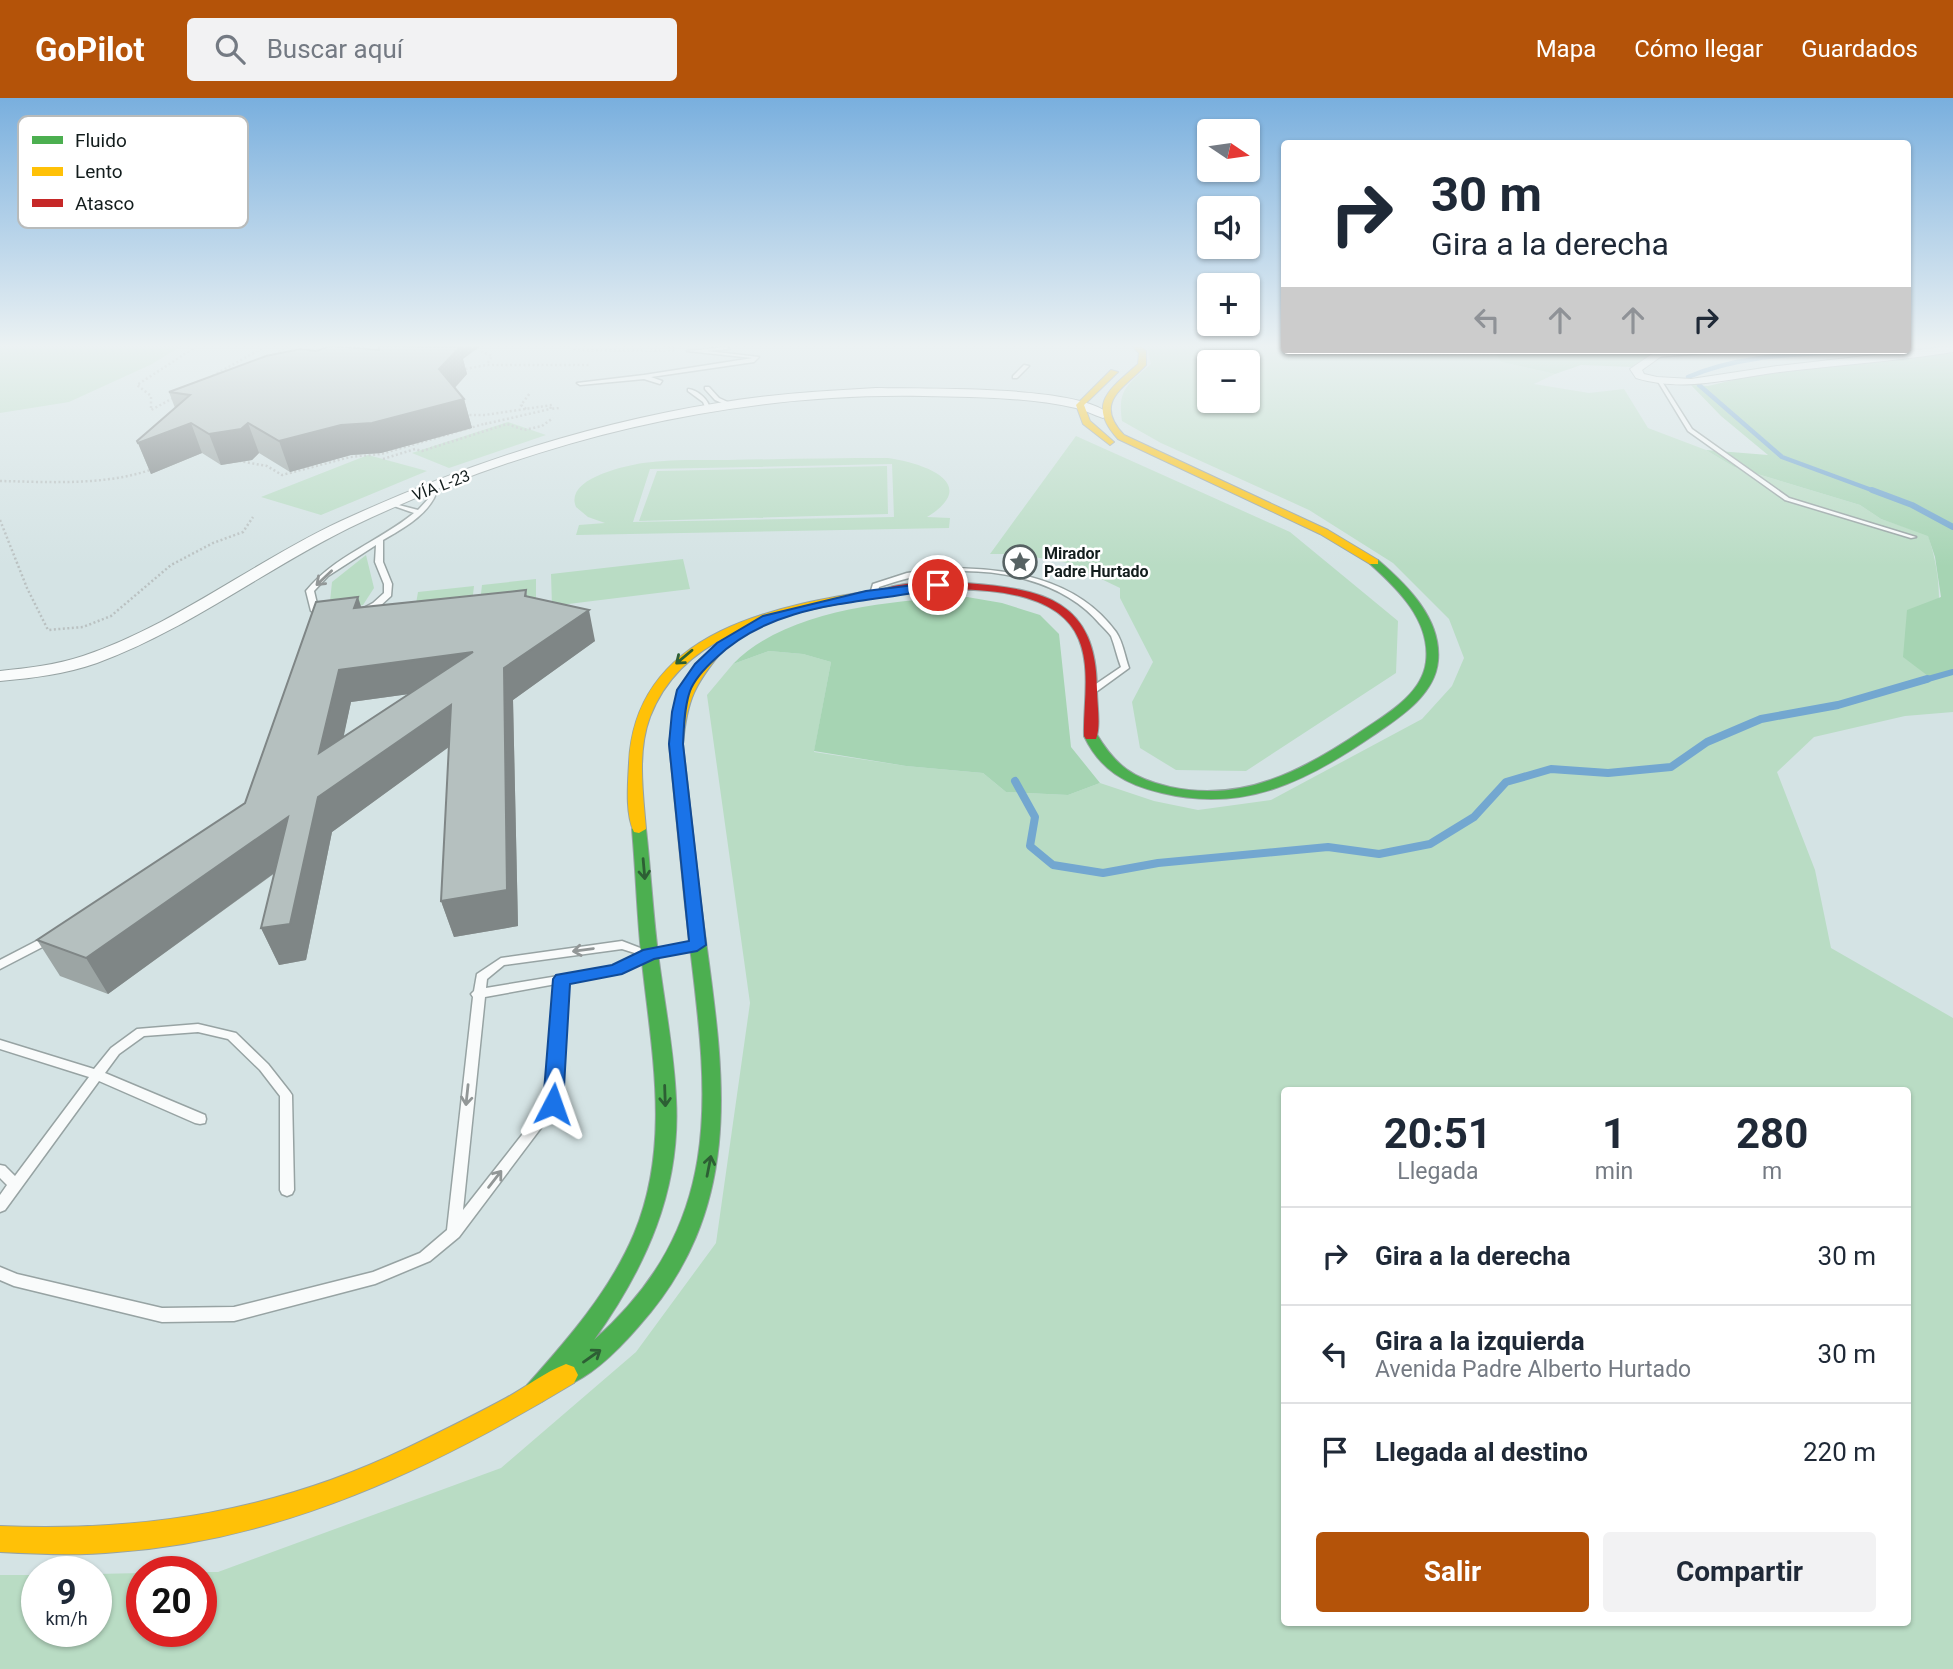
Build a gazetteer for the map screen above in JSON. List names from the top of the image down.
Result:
{
  "streets": {
    "street": ["VÍA L-23"]
  },
  "places": {
    "place": ["Mirador Padre Hurtado"]
  },
  "legend": ["Fluido", "Lento", "Atasco"],
  "north": "right",
  "page": {
    "header": "GoPilot",
    "search": "Buscar aquí",
    "nav": ["Mapa", "Cómo llegar", "Guardados"],
    "map_buttons": ["+", "−"],
    "turn": ["30 m", "Gira a la derecha"],
    "eta": [
      "20:51",
      "Llegada",
      "1",
      "min",
      "280",
      "m"
    ],
    "list": [
      {
        "name": "Gira a la derecha",
        "value": "30 m"
      },
      {
        "name": "Gira a la izquierda",
        "note": "Avenida Padre Alberto Hurtado",
        "value": "30 m"
      },
      {
        "name": "Llegada al destino",
        "value": "220 m"
      }
    ],
    "buttons": ["Salir", "Compartir"],
    "speed": "9 km/h",
    "limit": "20"
  }
}
